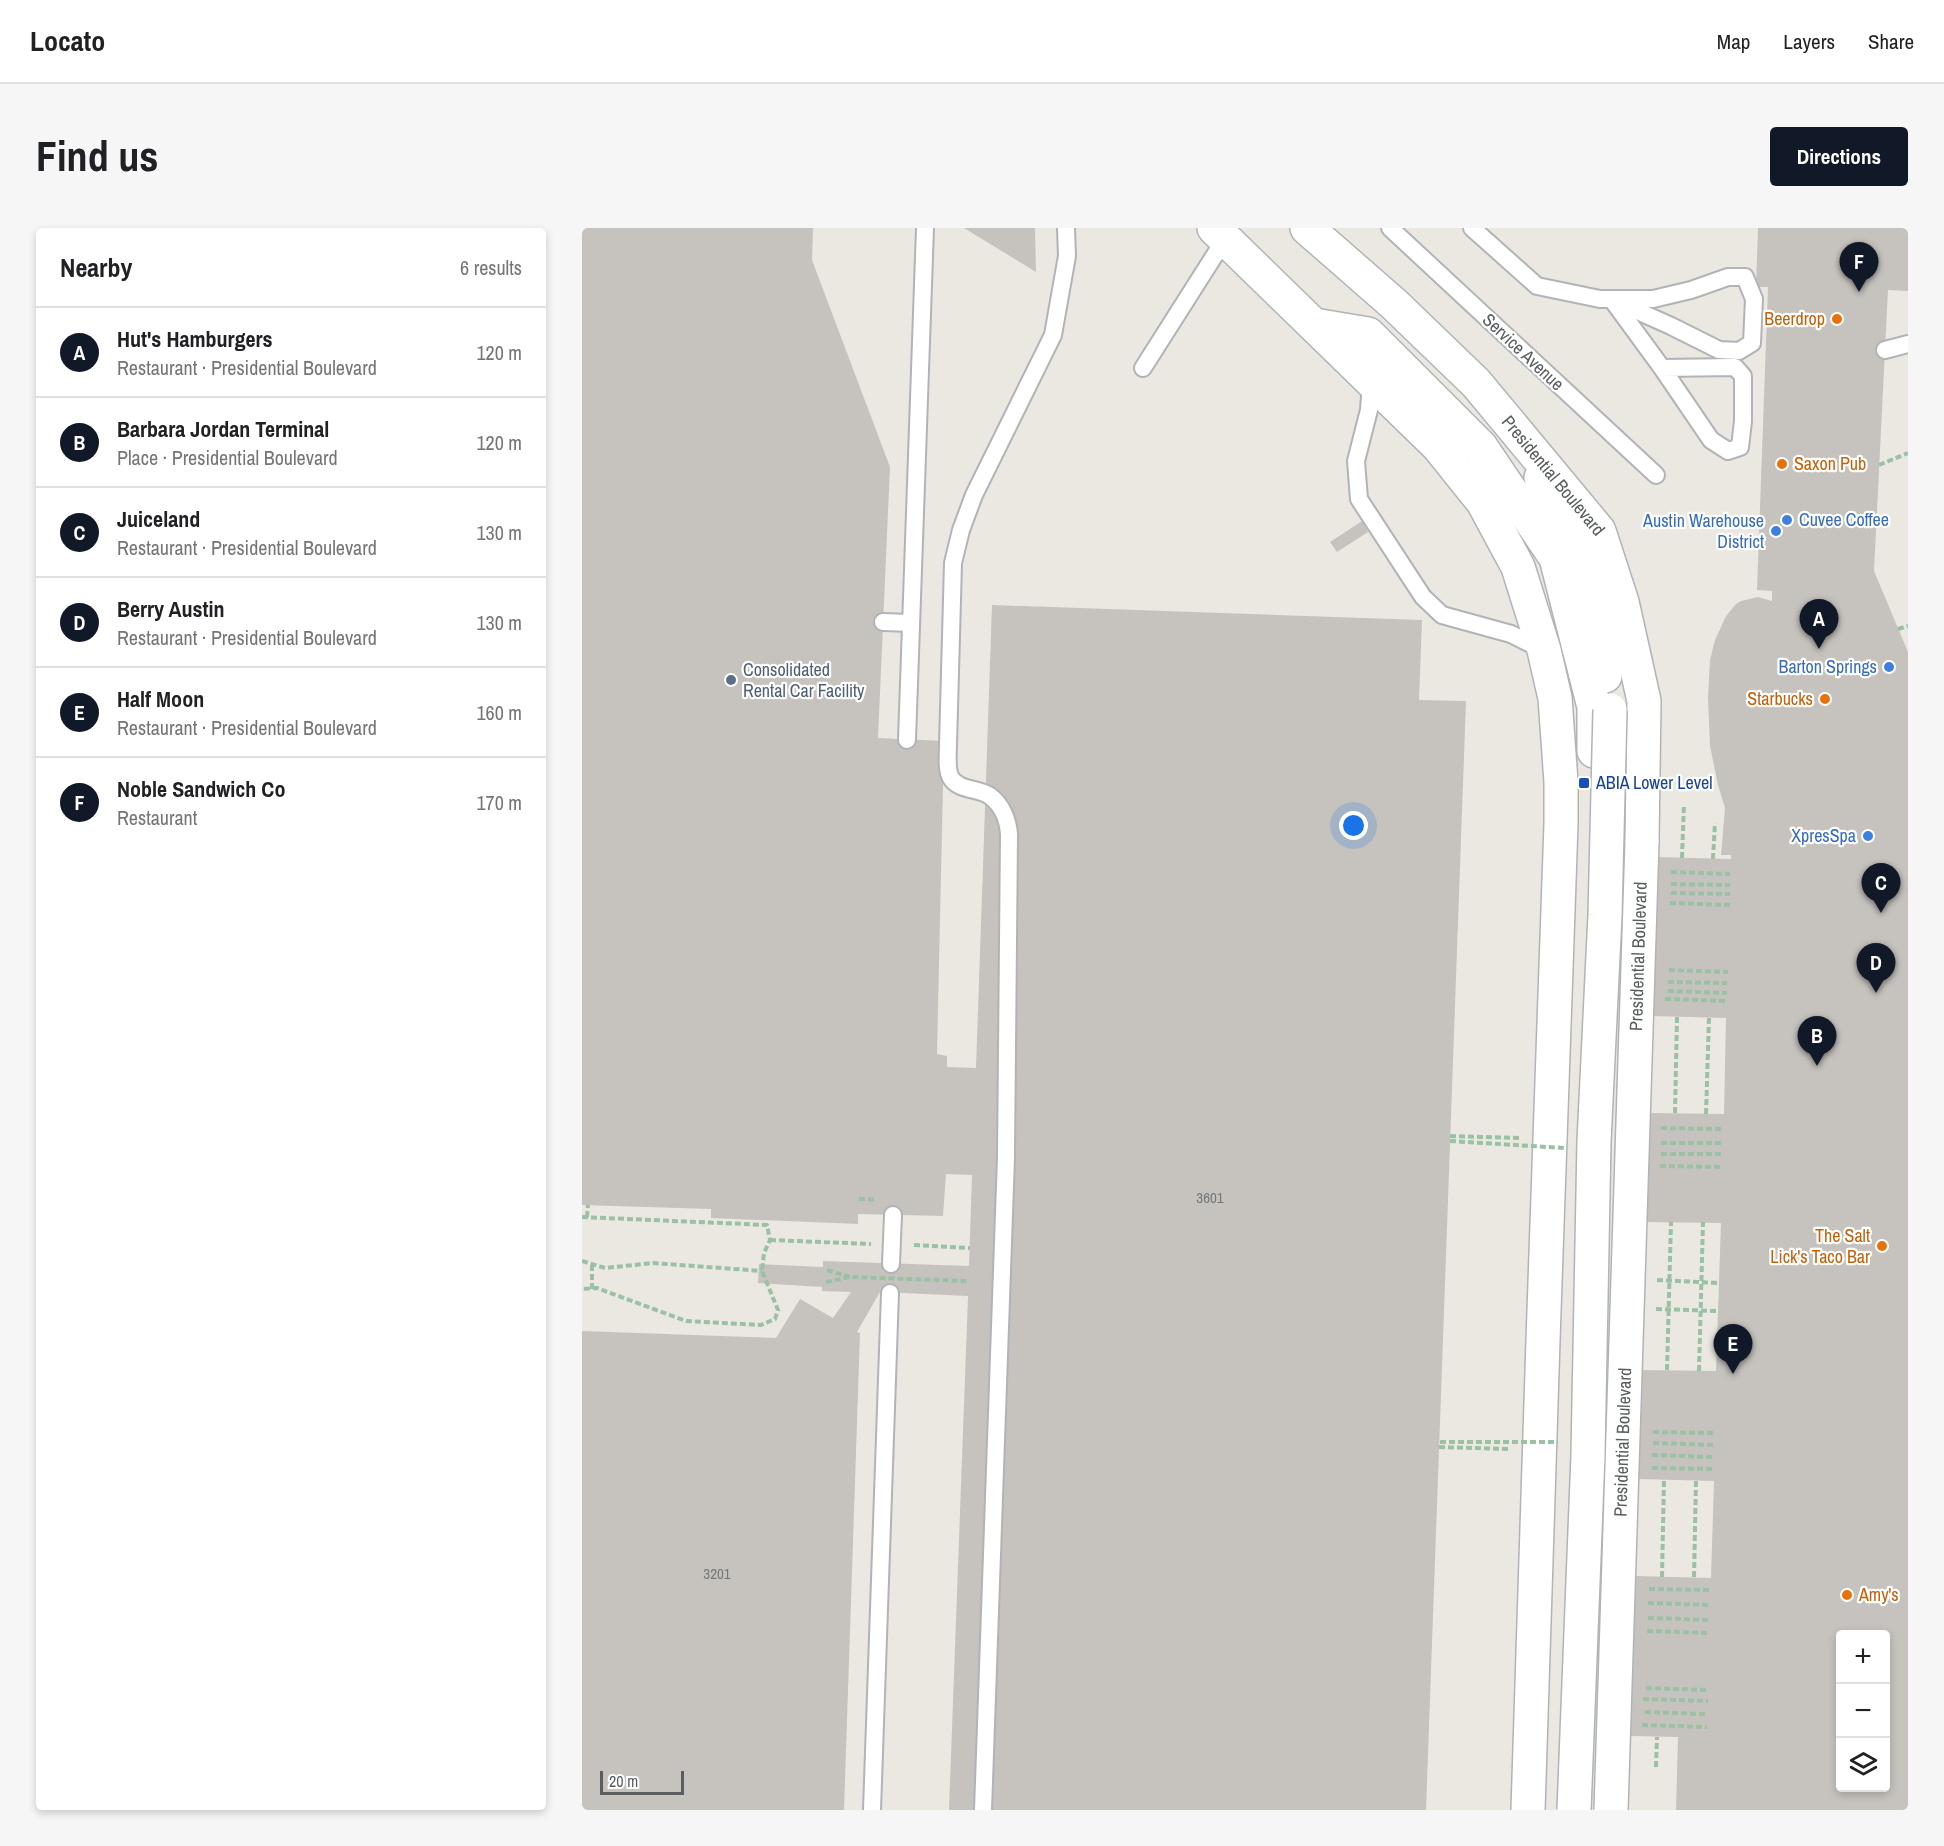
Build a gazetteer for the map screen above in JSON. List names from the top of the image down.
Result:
{
  "streets": {
    "main road": ["Presidential Boulevard"],
    "lane": ["Service Avenue"]
  },
  "places": {
    "other": [
      "Beerdrop",
      "Saxon Pub",
      "Cuvee Coffee",
      "Austin Warehouse District",
      "Barton Springs",
      "Consolidated Rental Car Facility",
      "Starbucks",
      "XpresSpa",
      "The Salt Lick's Taco Bar",
      "Amy's"
    ],
    "transit": ["ABIA Lower Level"]
  },
  "house_numbers": ["3601", "3201"],
  "scale_bar": "20 m",
  "page": {
    "header": "Locato",
    "nav": ["Map", "Layers", "Share"],
    "buttons": "Directions",
    "title": "Find us",
    "heading": ["Nearby", "6 results"],
    "pins": [
      "F",
      "A",
      "C",
      "D",
      "B",
      "E"
    ],
    "list": [
      {
        "mark": "A",
        "name": "Hut's Hamburgers",
        "note": "Restaurant · Presidential Boulevard",
        "value": "120 m"
      },
      {
        "mark": "B",
        "name": "Barbara Jordan Terminal",
        "note": "Place · Presidential Boulevard",
        "value": "120 m"
      },
      {
        "mark": "C",
        "name": "Juiceland",
        "note": "Restaurant · Presidential Boulevard",
        "value": "130 m"
      },
      {
        "mark": "D",
        "name": "Berry Austin",
        "note": "Restaurant · Presidential Boulevard",
        "value": "130 m"
      },
      {
        "mark": "E",
        "name": "Half Moon",
        "note": "Restaurant · Presidential Boulevard",
        "value": "160 m"
      },
      {
        "mark": "F",
        "name": "Noble Sandwich Co",
        "note": "Restaurant",
        "value": "170 m"
      }
    ],
    "map_buttons": ["+", "−"],
    "scale": "20 m"
  }
}
